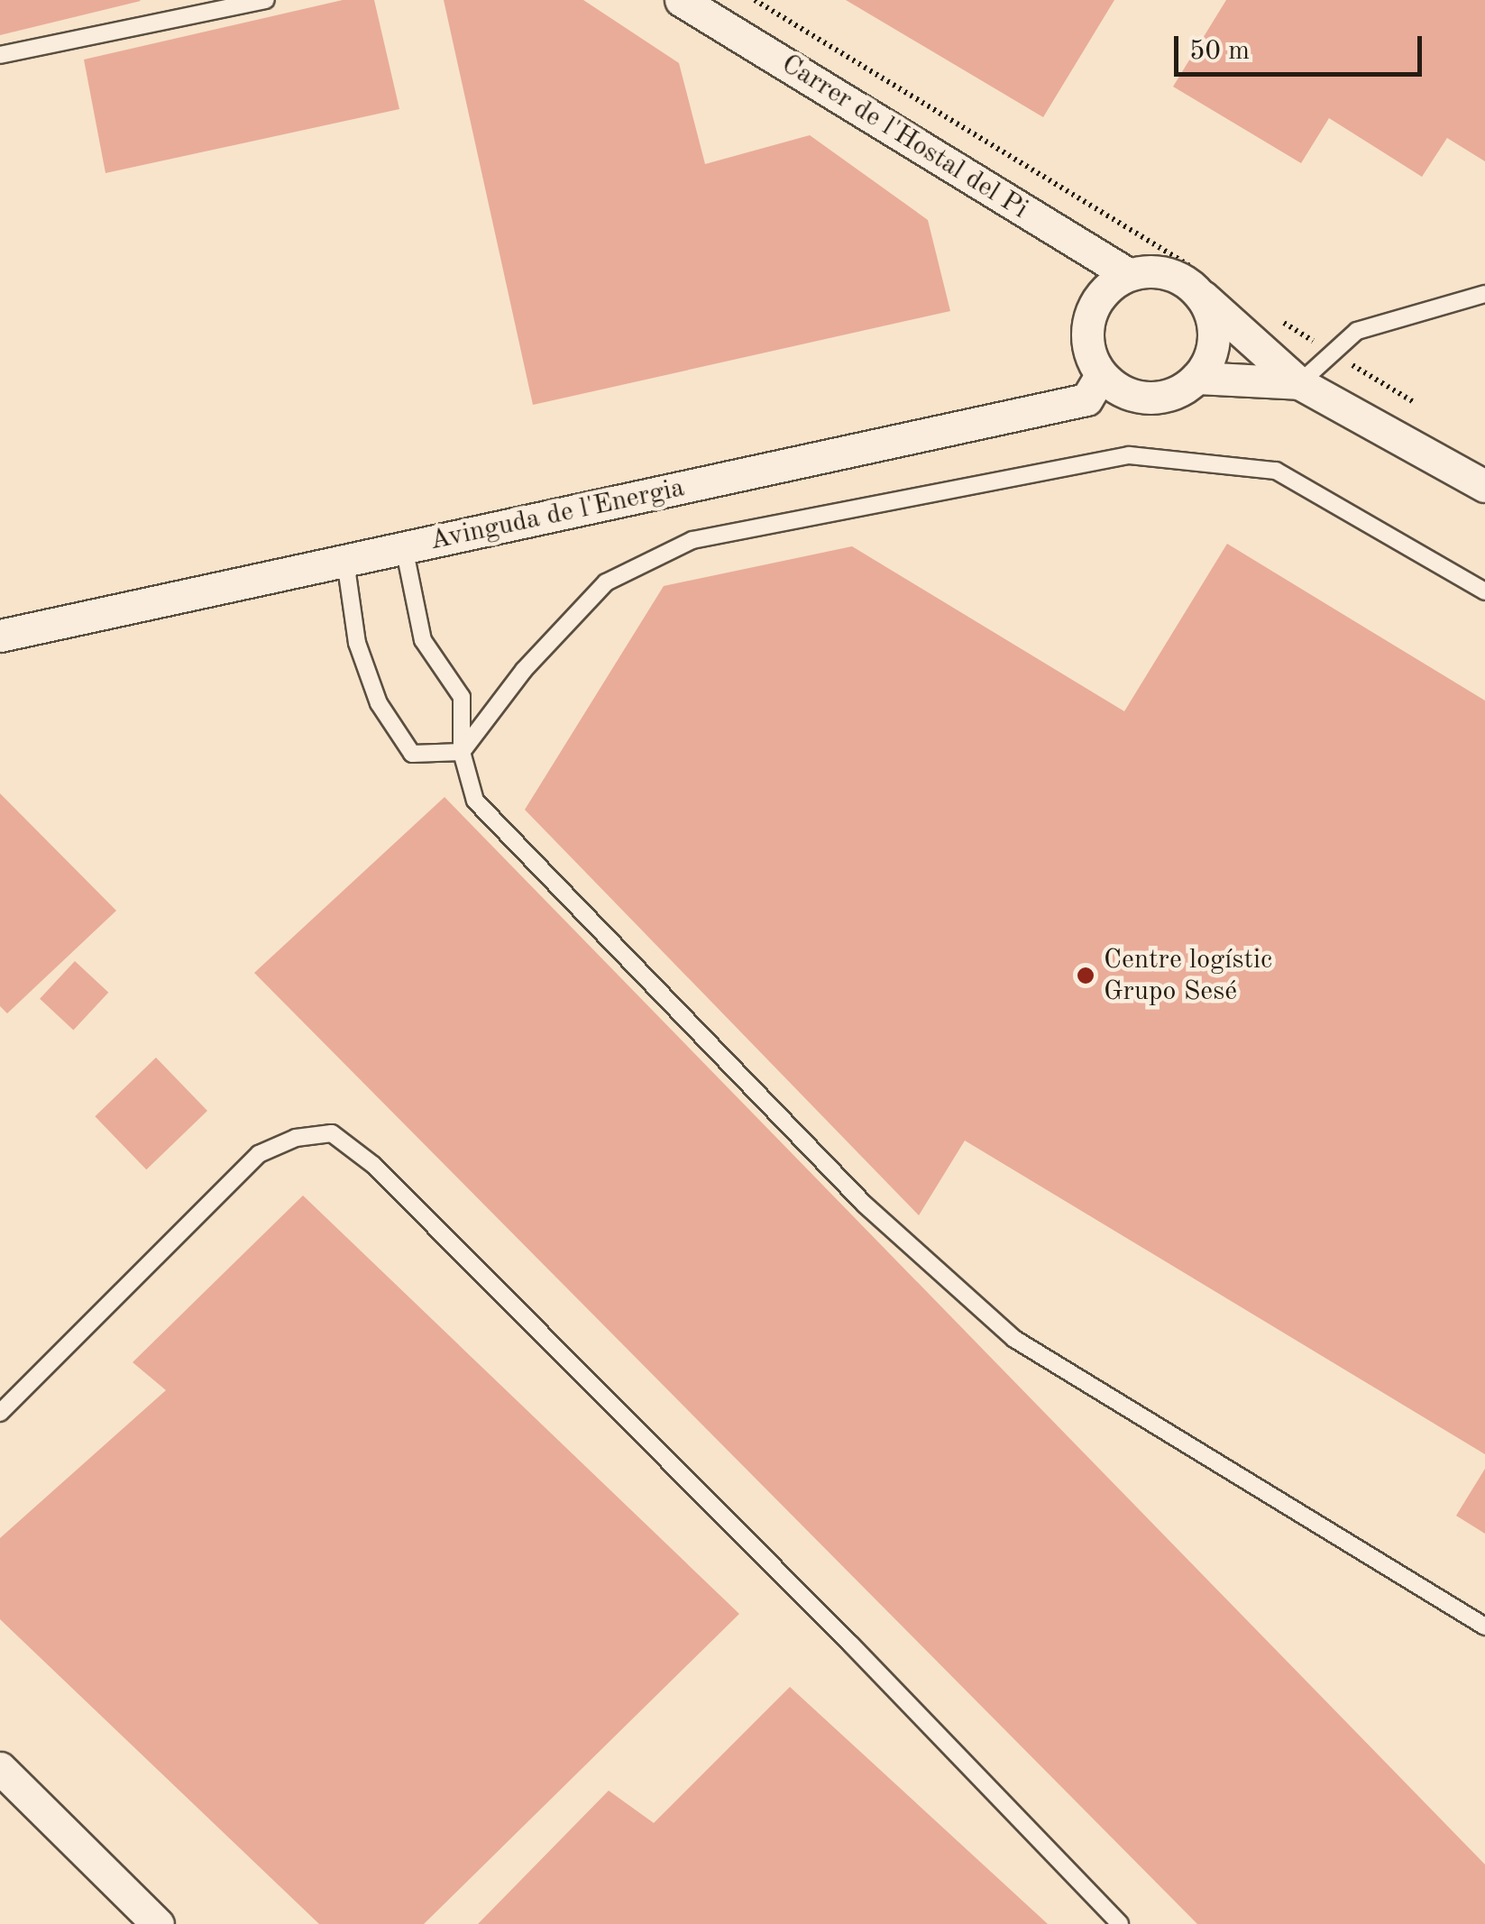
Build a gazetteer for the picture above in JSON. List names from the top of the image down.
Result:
{
  "streets": {
    "street": ["Carrer de l'Hostal del Pi", "Avinguda de l'Energia"]
  },
  "crossings": [
    ["Carrer de l'Hostal del Pi", "Avinguda de l'Energia"]
  ],
  "places": ["Centre logístic Grupo Sesé"],
  "scale_bar": "50 m"
}
